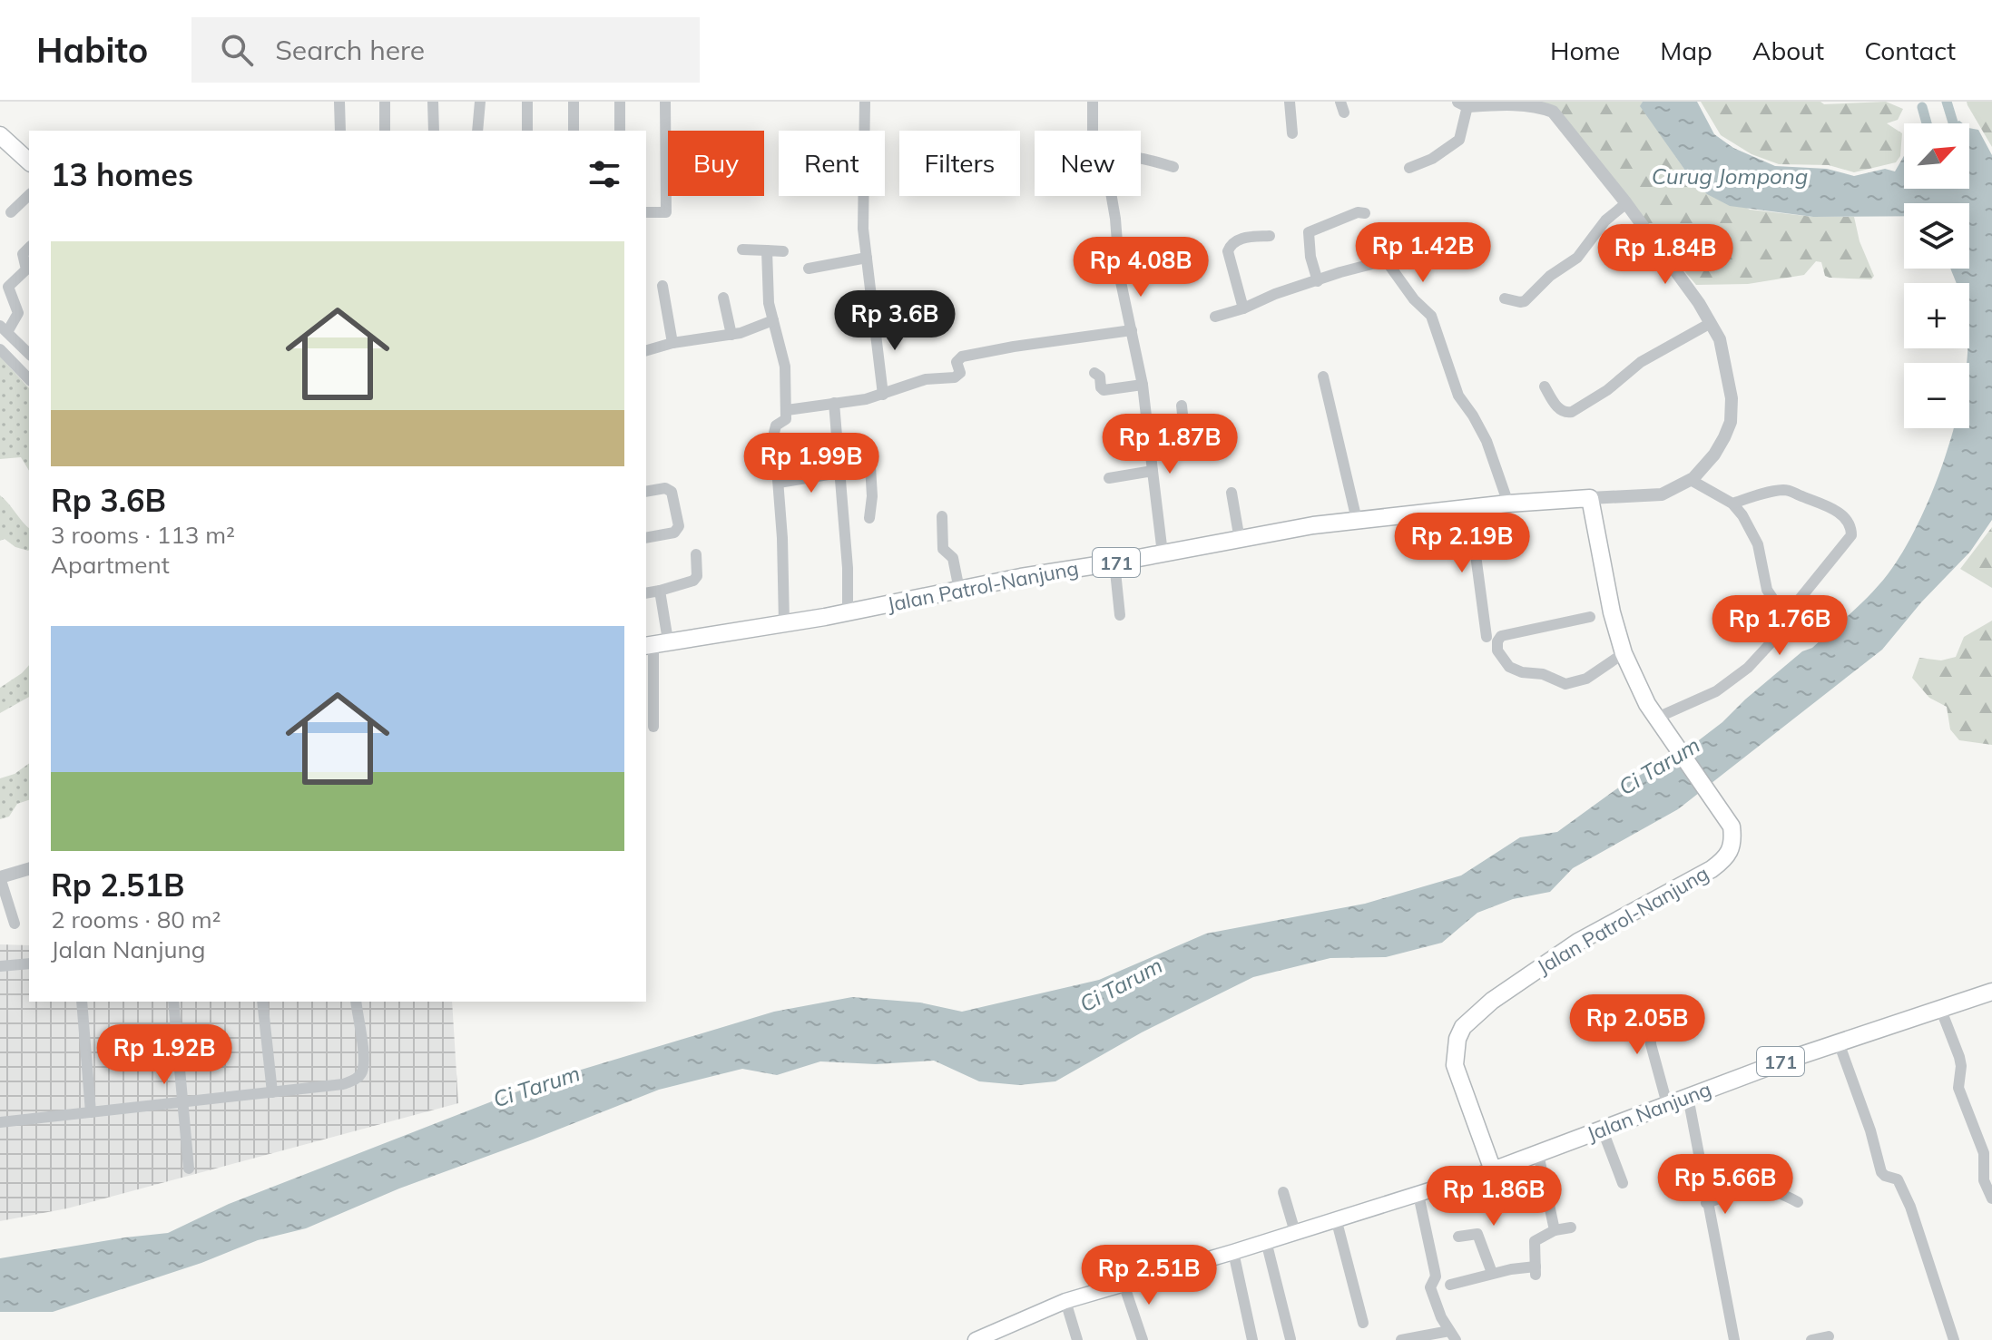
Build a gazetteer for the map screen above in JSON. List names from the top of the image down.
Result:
{
  "streets": {
    "main road": ["171", "Jalan Patrol-Nanjung", "Jalan Nanjung"]
  },
  "crossings": [
    ["Jalan Patrol-Nanjung", "Jalan Nanjung"]
  ],
  "water": ["Curug Jompong", "Ci Tarum"],
  "north": "top right",
  "page": {
    "header": "Habito",
    "search": "Search here",
    "nav": [
      "Home",
      "Map",
      "About",
      "Contact"
    ],
    "map_buttons": ["+", "−"],
    "chip": [
      "Buy",
      "Rent",
      "Filters",
      "New"
    ],
    "heading": "13 homes",
    "list": [
      {
        "name": "Rp 3.6B",
        "note": "3 rooms · 113 m² · Apartment"
      },
      {
        "name": "Rp 2.51B",
        "note": "2 rooms · 80 m² · Jalan Nanjung"
      }
    ],
    "price": [
      "Rp 1.42B",
      "Rp 1.84B",
      "Rp 4.08B",
      "Rp 3.6B",
      "Rp 1.87B",
      "Rp 1.99B",
      "Rp 2.19B",
      "Rp 1.76B",
      "Rp 2.05B",
      "Rp 1.92B",
      "Rp 5.66B",
      "Rp 1.86B",
      "Rp 2.51B"
    ]
  }
}
